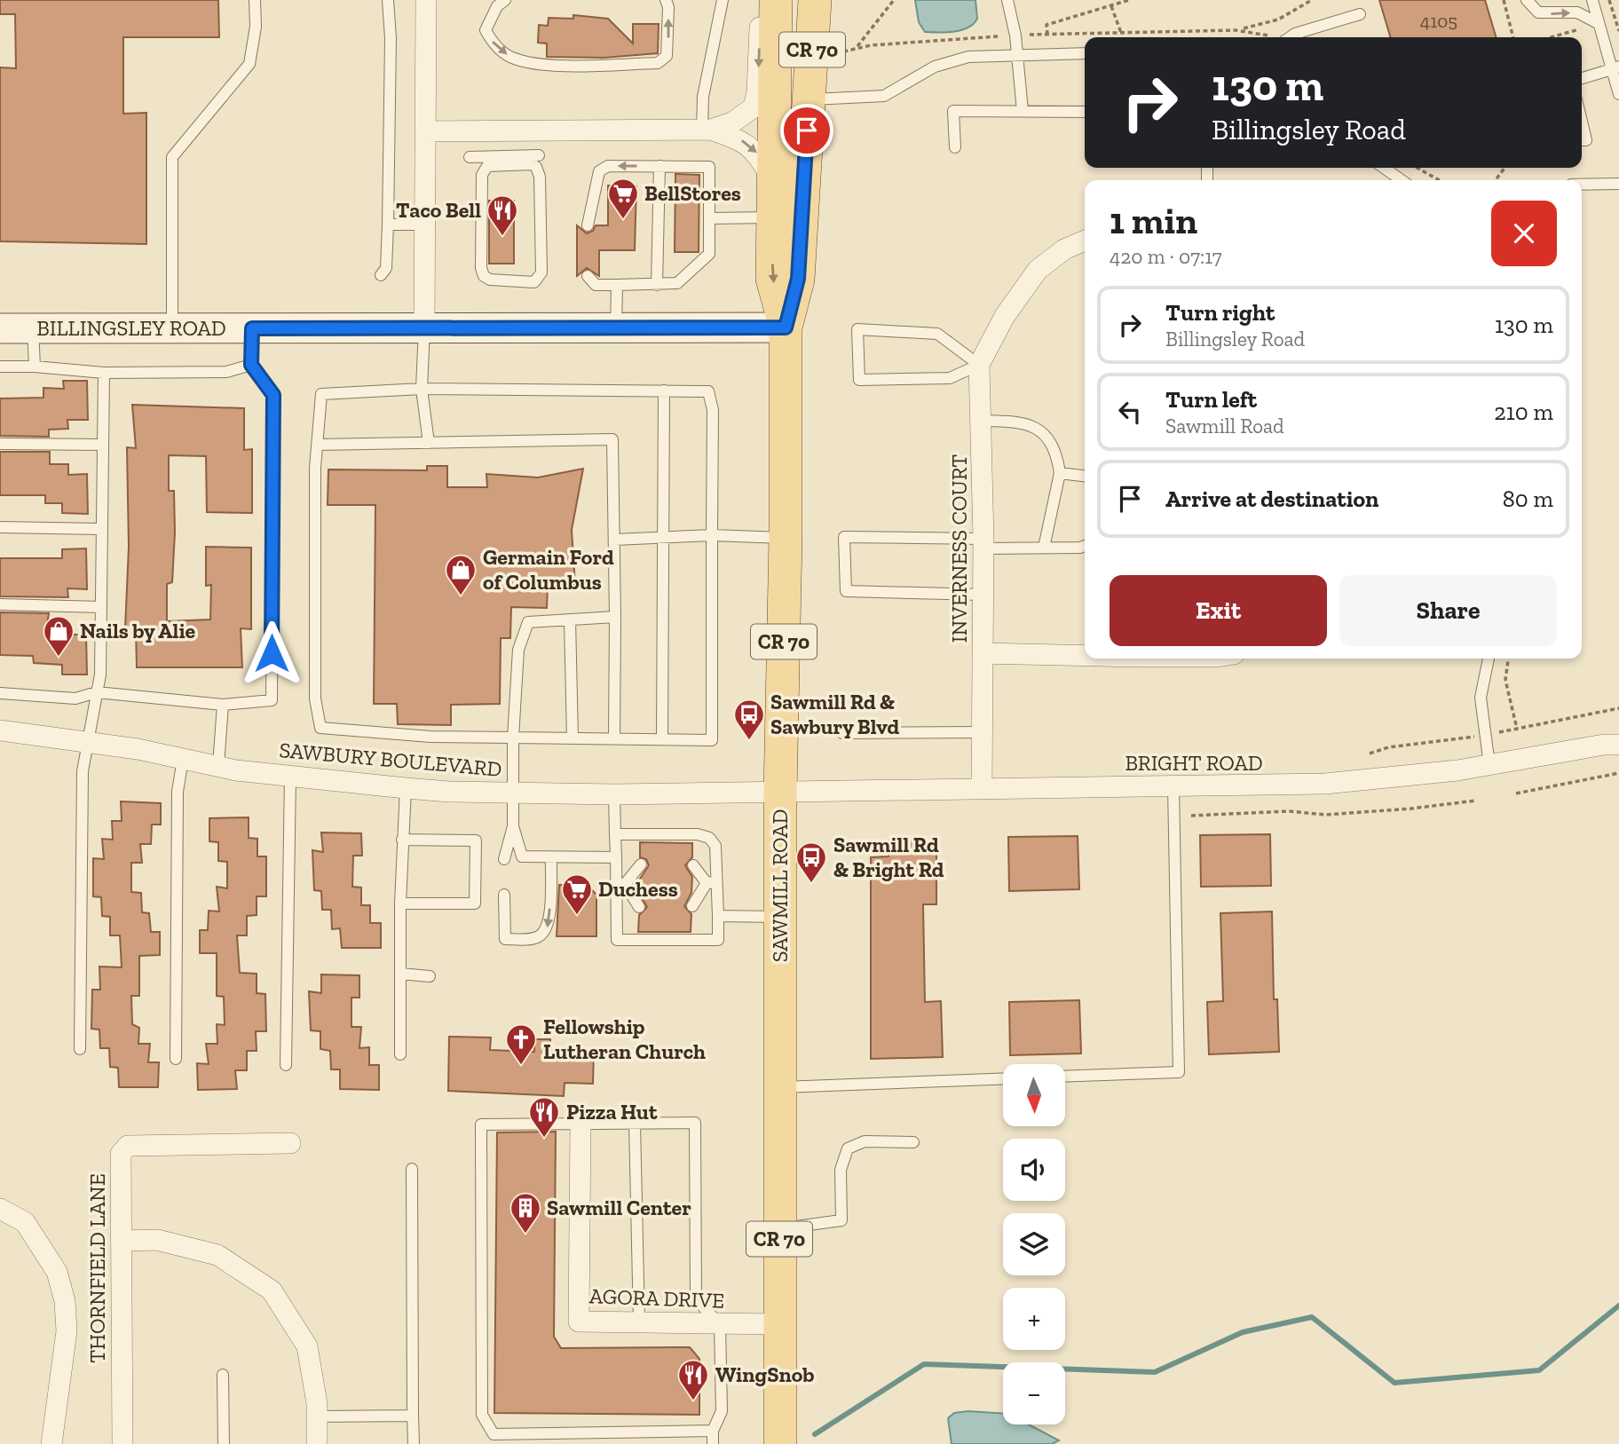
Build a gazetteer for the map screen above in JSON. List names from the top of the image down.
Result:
{
  "streets": {
    "main road": ["CR 70", "SAWMILL ROAD"],
    "street": [
      "BILLINGSLEY ROAD",
      "INVERNESS COURT",
      "SAWBURY BOULEVARD",
      "BRIGHT ROAD",
      "THORNFIELD LANE",
      "AGORA DRIVE"
    ]
  },
  "crossings": [
    ["BILLINGSLEY ROAD", "SAWMILL ROAD"],
    ["INVERNESS COURT", "BRIGHT ROAD"],
    ["SAWBURY BOULEVARD", "BRIGHT ROAD"],
    ["SAWBURY BOULEVARD", "SAWMILL ROAD"],
    ["BRIGHT ROAD", "SAWMILL ROAD"],
    ["SAWMILL ROAD", "AGORA DRIVE"]
  ],
  "places": {
    "supermarket": ["BellStores", "Duchess"],
    "restaurant": ["Taco Bell", "Pizza Hut", "WingSnob"],
    "shop": ["Germain Ford of Columbus", "Nails by Alie"],
    "bus stop": ["Sawmill Rd & Sawbury Blvd", "Sawmill Rd & Bright Rd"],
    "church": ["Fellowship Lutheran Church"],
    "building": ["Sawmill Center"]
  },
  "house_numbers": ["4105"],
  "north": "bottom",
  "page": {
    "turn": ["130 m", "Billingsley Road"],
    "heading": ["1 min", "420 m · 07:17"],
    "list": [
      {
        "name": "Turn right",
        "note": "Billingsley Road",
        "value": "130 m"
      },
      {
        "name": "Turn left",
        "note": "Sawmill Road",
        "value": "210 m"
      },
      {
        "name": "Arrive at destination",
        "value": "80 m"
      }
    ],
    "buttons": ["Exit", "Share"],
    "map_buttons": ["+", "−"]
  }
}
